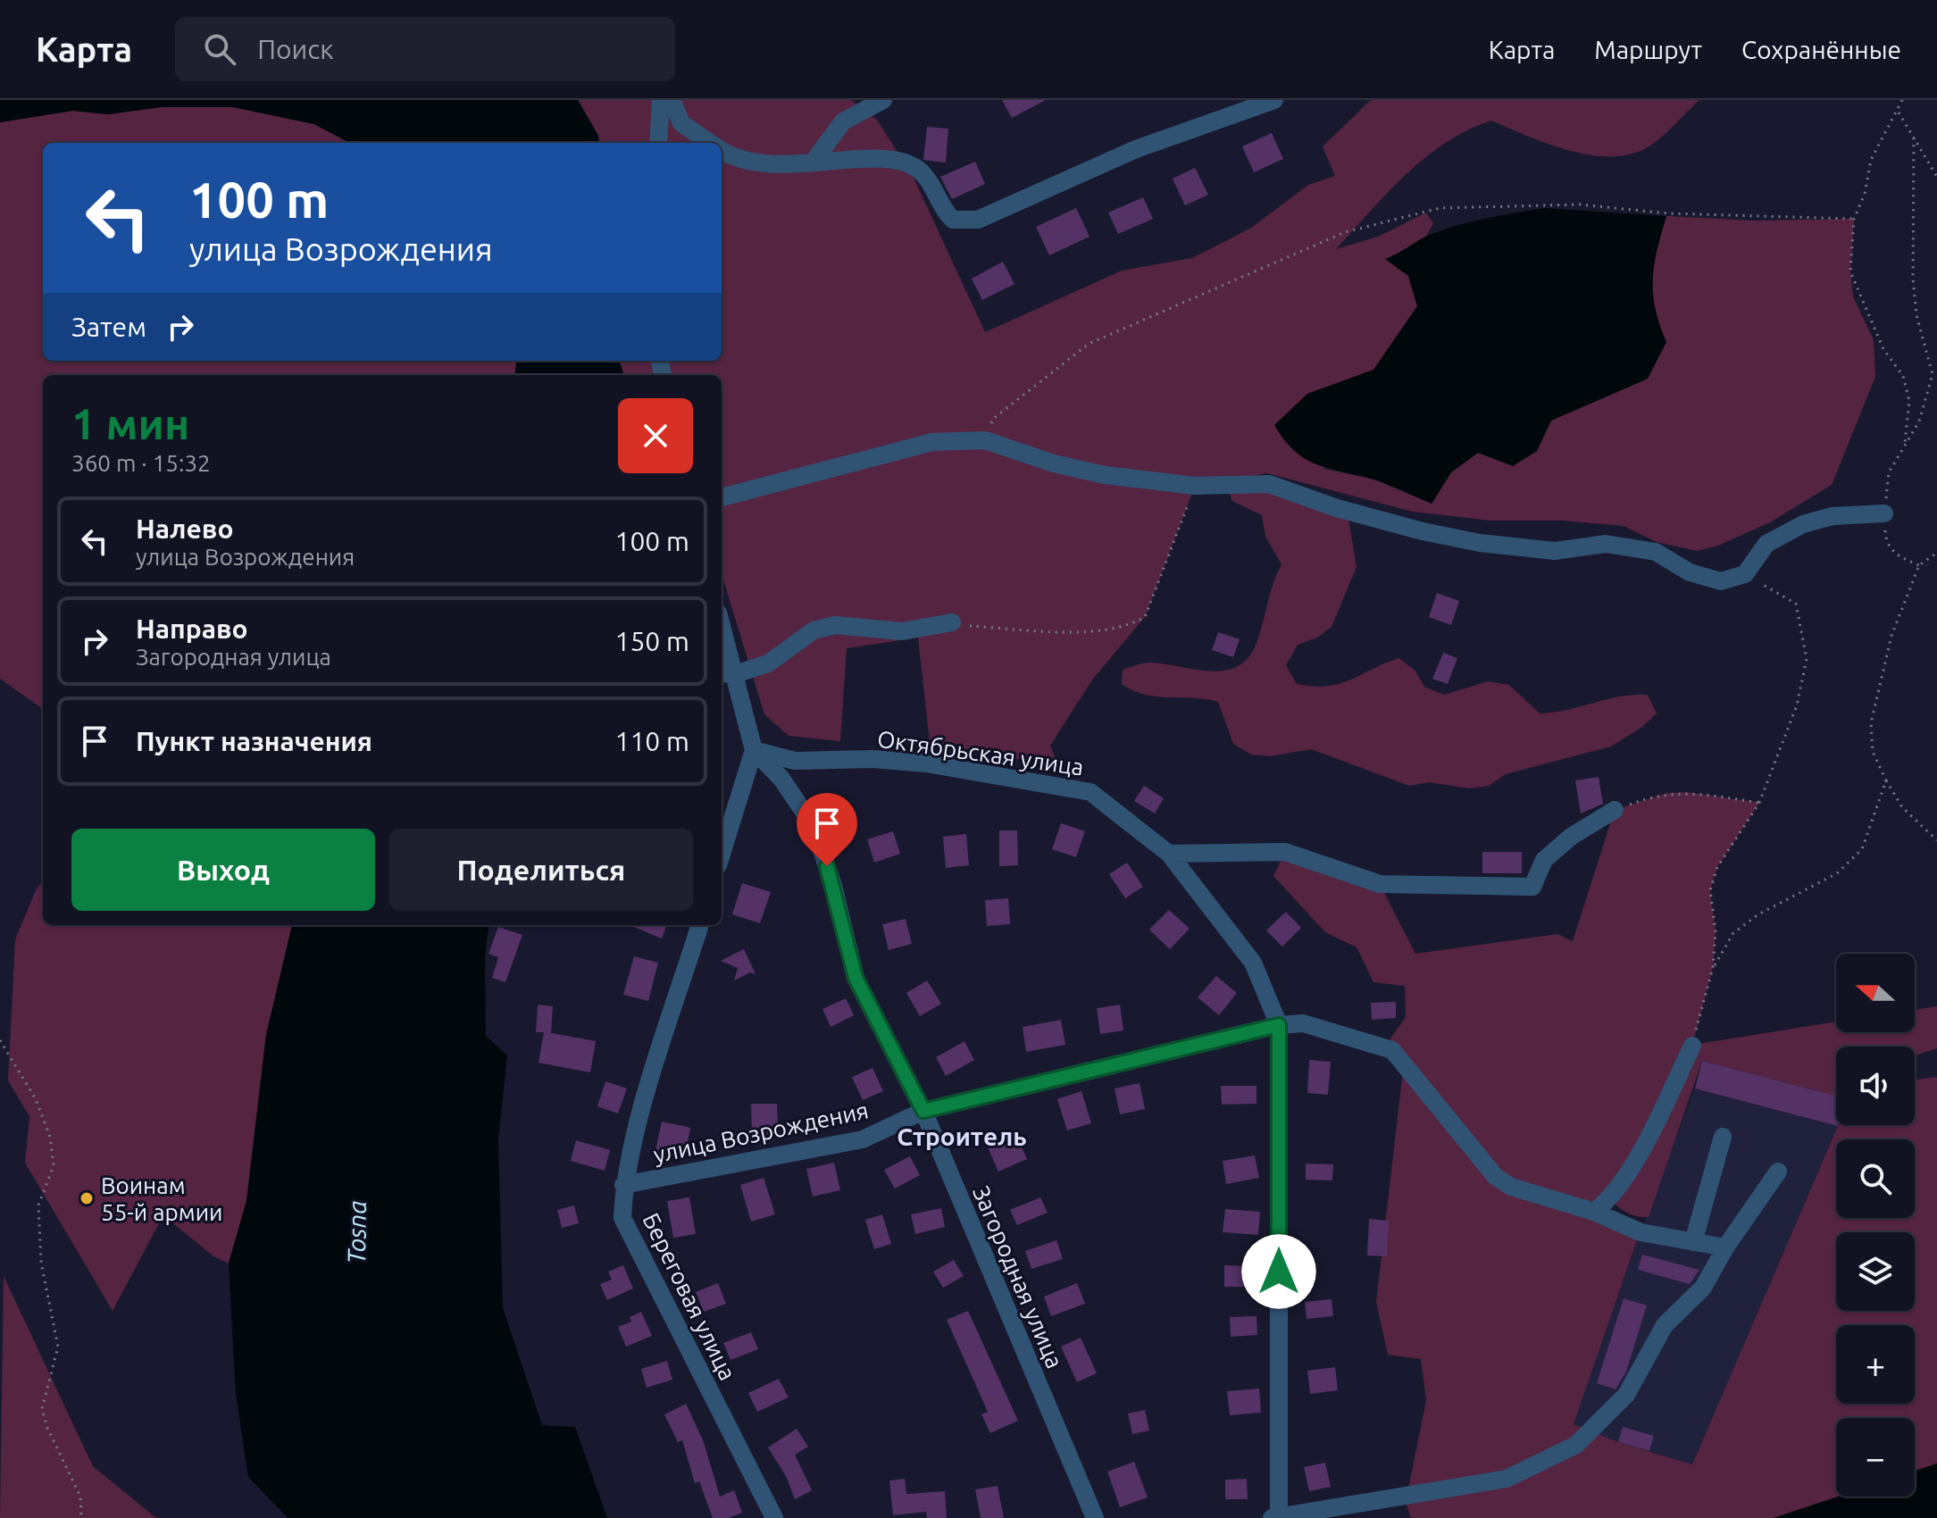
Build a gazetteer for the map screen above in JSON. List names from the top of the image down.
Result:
{
  "streets": {
    "street": [
      "Октябрьская улица",
      "улица Возрождения",
      "Загородная улица",
      "Береговая улица"
    ]
  },
  "crossings": [
    ["Октябрьская улица", "улица Возрождения"],
    ["Октябрьская улица", "Загородная улица"],
    ["улица Возрождения", "Загородная улица"],
    ["улица Возрождения", "Береговая улица"]
  ],
  "districts": ["Строитель"],
  "water": ["Tosna"],
  "places": ["Воинам 55-й армии"],
  "north": "left",
  "page": {
    "header": "Карта",
    "search": "Поиск",
    "nav": ["Карта", "Маршрут", "Сохранённые"],
    "turn": ["100 m", "улица Возрождения"],
    "then": "Затем",
    "heading": ["1 мин", "360 m · 15:32"],
    "list": [
      {
        "name": "Налево",
        "note": "улица Возрождения",
        "value": "100 m"
      },
      {
        "name": "Направо",
        "note": "Загородная улица",
        "value": "150 m"
      },
      {
        "name": "Пункт назначения",
        "value": "110 m"
      }
    ],
    "buttons": ["Выход", "Поделиться"],
    "map_buttons": ["+", "−"]
  }
}
